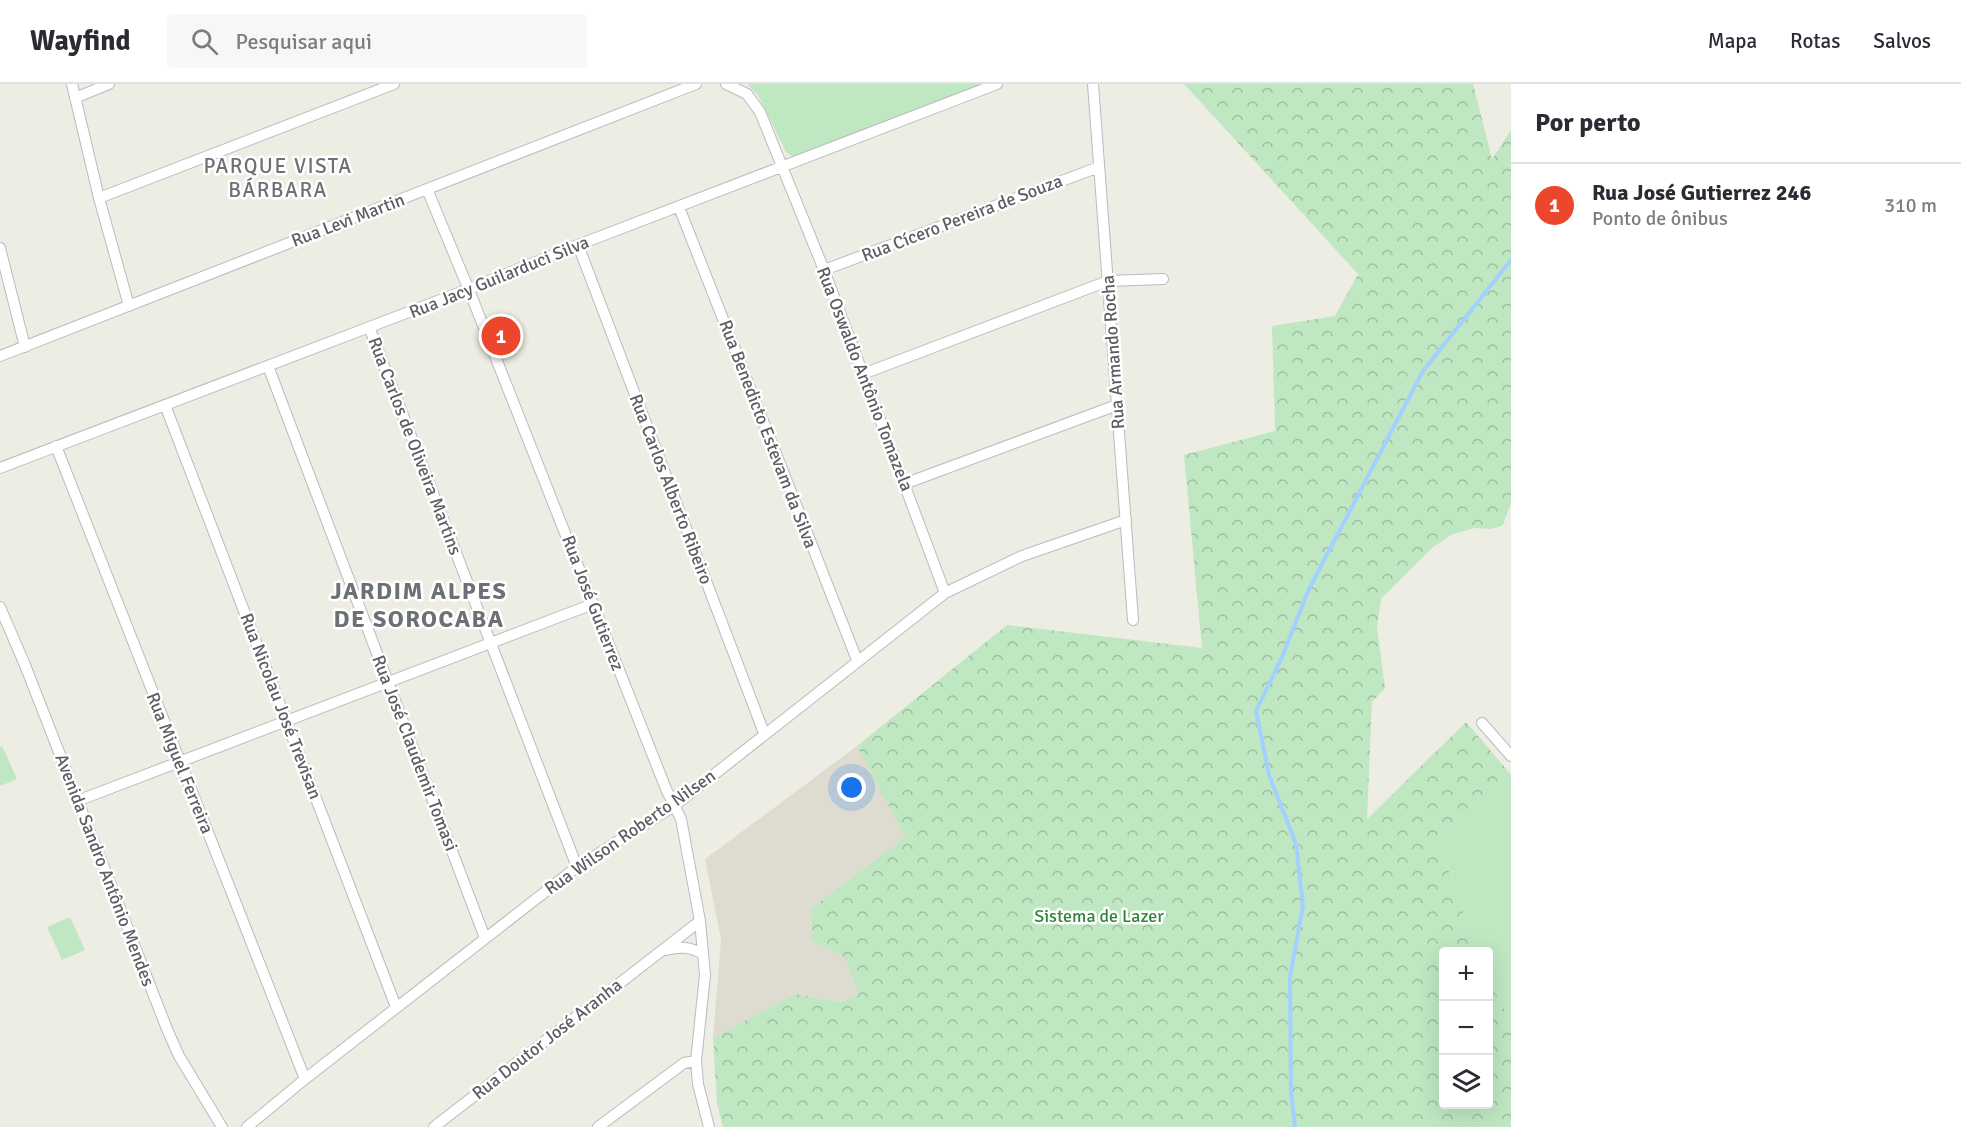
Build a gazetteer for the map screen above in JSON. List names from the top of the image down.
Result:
{
  "streets": {
    "street": [
      "Rua Cícero Pereira de Souza",
      "Rua Levi Martin",
      "Rua Jacy Guilarduci Silva",
      "Rua Armando Rocha",
      "Rua Oswaldo Antônio Tomazela",
      "Rua Benedicto Estevam da Silva",
      "Rua Carlos de Oliveira Martins",
      "Rua Carlos Alberto Ribeiro",
      "Rua José Gutierrez",
      "Rua Nicolau José Trevisan",
      "Rua José Claudemir Tomasi",
      "Rua Miguel Ferreira",
      "Rua Wilson Roberto Nilsen",
      "Avenida Sandro Antônio Mendes",
      "Rua Doutor José Aranha"
    ]
  },
  "crossings": [
    ["Rua Cícero Pereira de Souza", "Rua Armando Rocha"],
    ["Rua Cícero Pereira de Souza", "Rua Oswaldo Antônio Tomazela"],
    ["Rua Levi Martin", "Rua José Gutierrez"],
    ["Rua Jacy Guilarduci Silva", "Rua Oswaldo Antônio Tomazela"],
    ["Rua Jacy Guilarduci Silva", "Rua Benedicto Estevam da Silva"],
    ["Rua Jacy Guilarduci Silva", "Rua Carlos de Oliveira Martins"],
    ["Rua Jacy Guilarduci Silva", "Rua Carlos Alberto Ribeiro"],
    ["Rua Jacy Guilarduci Silva", "Rua José Gutierrez"],
    ["Rua Jacy Guilarduci Silva", "Rua Nicolau José Trevisan"],
    ["Rua Jacy Guilarduci Silva", "Rua José Claudemir Tomasi"],
    ["Rua Jacy Guilarduci Silva", "Rua Miguel Ferreira"],
    ["Rua Armando Rocha", "Rua Wilson Roberto Nilsen"],
    ["Rua Oswaldo Antônio Tomazela", "Rua Wilson Roberto Nilsen"],
    ["Rua Benedicto Estevam da Silva", "Rua Wilson Roberto Nilsen"],
    ["Rua Carlos de Oliveira Martins", "Rua Wilson Roberto Nilsen"],
    ["Rua Carlos Alberto Ribeiro", "Rua Wilson Roberto Nilsen"],
    ["Rua José Gutierrez", "Rua Wilson Roberto Nilsen"],
    ["Rua José Gutierrez", "Rua Doutor José Aranha"],
    ["Rua Nicolau José Trevisan", "Rua Wilson Roberto Nilsen"],
    ["Rua José Claudemir Tomasi", "Rua Wilson Roberto Nilsen"],
    ["Rua Miguel Ferreira", "Rua Wilson Roberto Nilsen"]
  ],
  "districts": ["PARQUE VISTA BÁRBARA", "JARDIM ALPES DE SOROCABA"],
  "parks": ["Sistema de Lazer"],
  "page": {
    "header": "Wayfind",
    "search": "Pesquisar aqui",
    "nav": ["Mapa", "Rotas", "Salvos"],
    "heading": "Por perto",
    "list": [
      {
        "mark": "1",
        "name": "Rua José Gutierrez 246",
        "note": "Ponto de ônibus",
        "value": "310 m"
      }
    ],
    "pins": "1",
    "map_buttons": ["+", "−"]
  }
}
